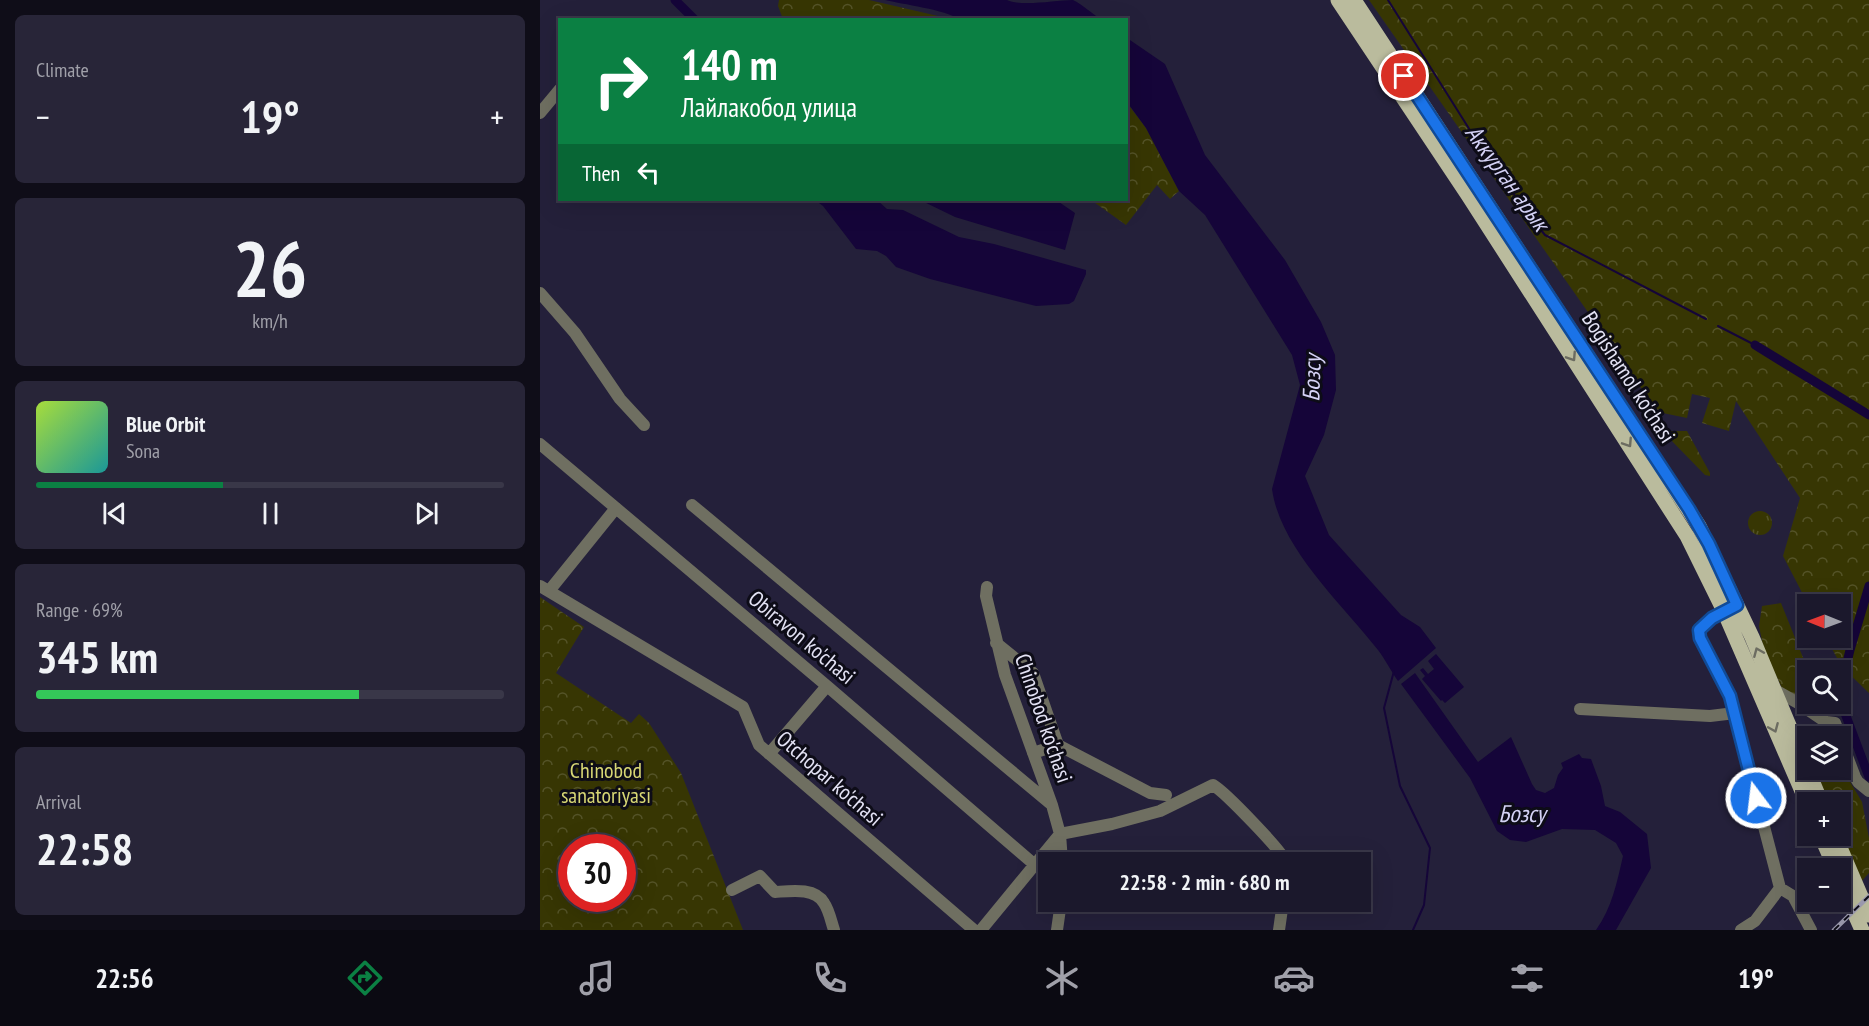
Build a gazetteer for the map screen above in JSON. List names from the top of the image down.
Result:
{
  "streets": {
    "main road": ["Bogishamol ko'chasi"],
    "street": ["Obiravon ko'chasi", "Chinobod ko'chasi", "Otchopar ko'chasi"]
  },
  "water": ["Аккурган арык", "Бозсу"],
  "parks": ["Chinobod sanatoriyasi"],
  "north": "left",
  "page": {
    "tile": [
      "Climate",
      ["26", "km/h"],
      ["Range · 69%", "345 km"],
      ["Arrival", "22:58"]
    ],
    "turn": ["140 m", "Лайлакобод улица"],
    "heat": ["−", "19°", "+"],
    "then": "Then",
    "song": ["Blue Orbit", "Sona"],
    "map_buttons": ["+", "−"],
    "limit": "30",
    "trip": "22:58 · 2 min · 680 m",
    "tabs": ["22:56", "19°"]
  }
}
